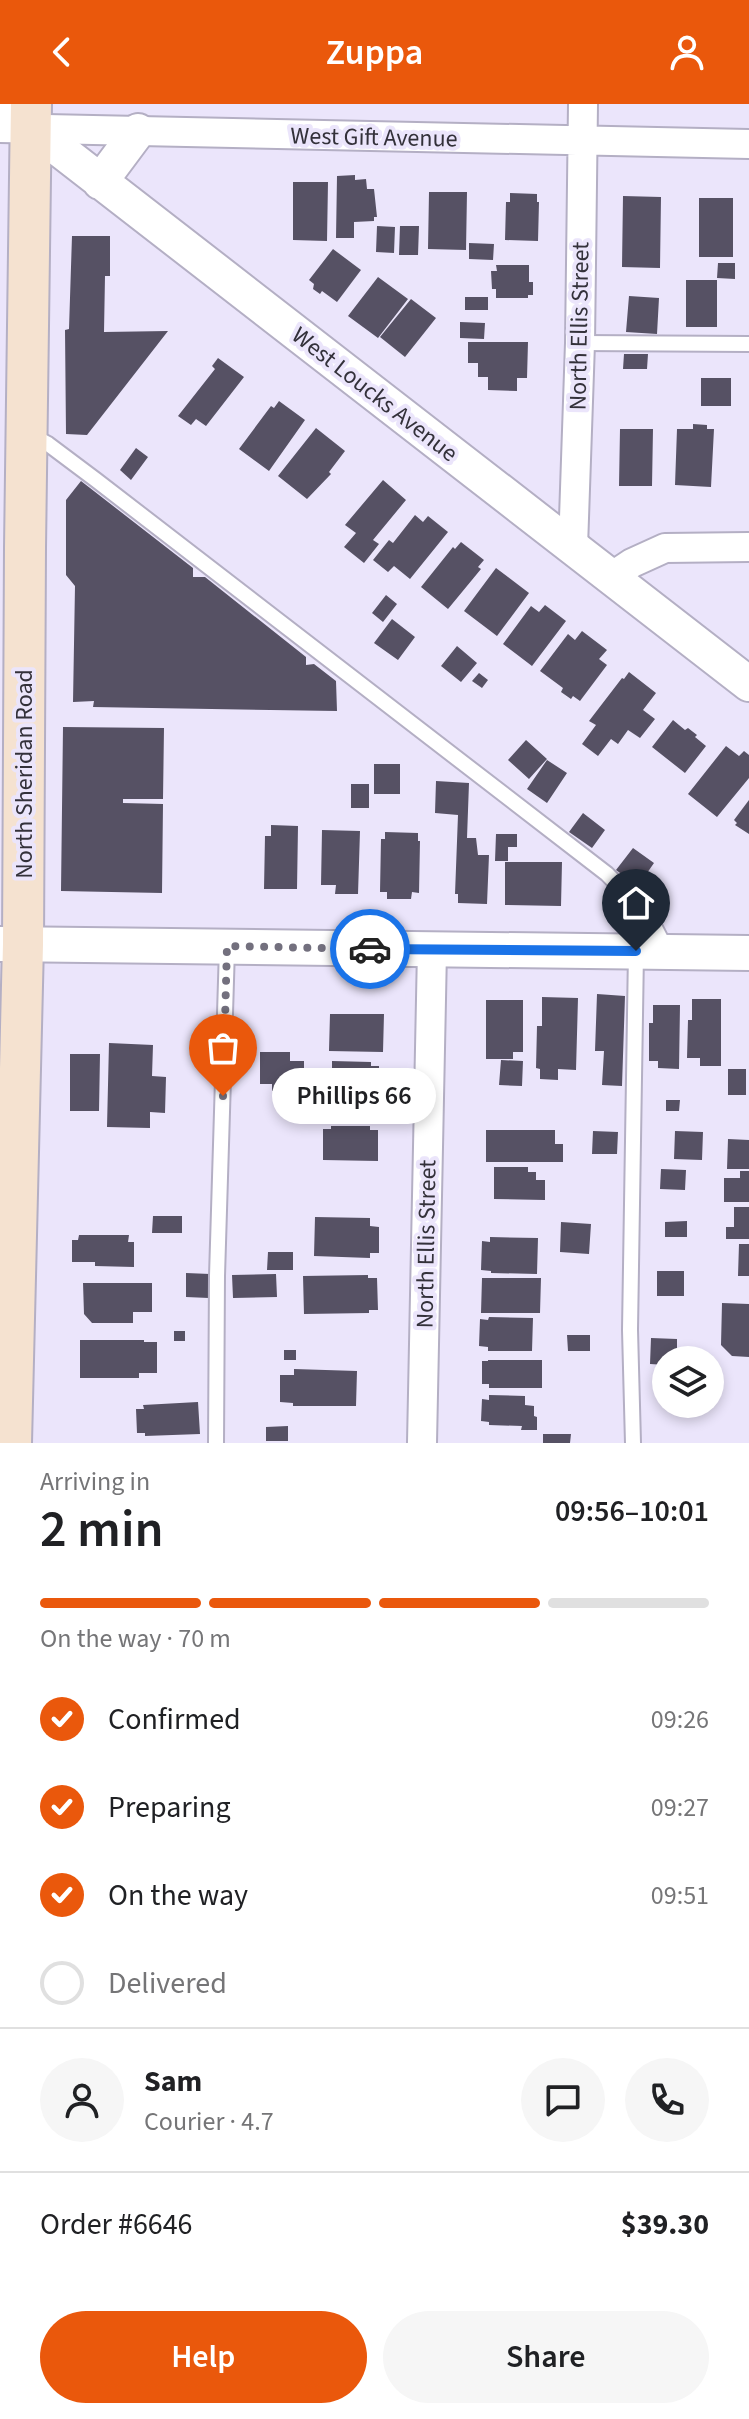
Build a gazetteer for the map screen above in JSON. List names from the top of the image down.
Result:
{
  "streets": {
    "main road": ["North Sheridan Road"],
    "street": ["West Gift Avenue", "North Ellis Street", "West Loucks Avenue"]
  },
  "crossings": [
    ["West Gift Avenue", "North Ellis Street"],
    ["West Gift Avenue", "West Loucks Avenue"],
    ["West Gift Avenue", "North Sheridan Road"],
    ["North Ellis Street", "West Loucks Avenue"],
    ["West Loucks Avenue", "North Sheridan Road"]
  ],
  "places": ["Phillips 66"],
  "page": {
    "header": "Zuppa",
    "bubble": "Phillips 66",
    "heading": ["2 min", "Arriving in", "09:56–10:01"],
    "panel": [
      "Sam",
      "Courier · 4.7",
      "Order #6646",
      "$39.30"
    ],
    "bar": "On the way · 70 m",
    "list": [
      ["Confirmed", "09:26"],
      ["Preparing", "09:27"],
      ["On the way", "09:51"],
      "Delivered"
    ],
    "buttons": ["Help", "Share"]
  }
}
